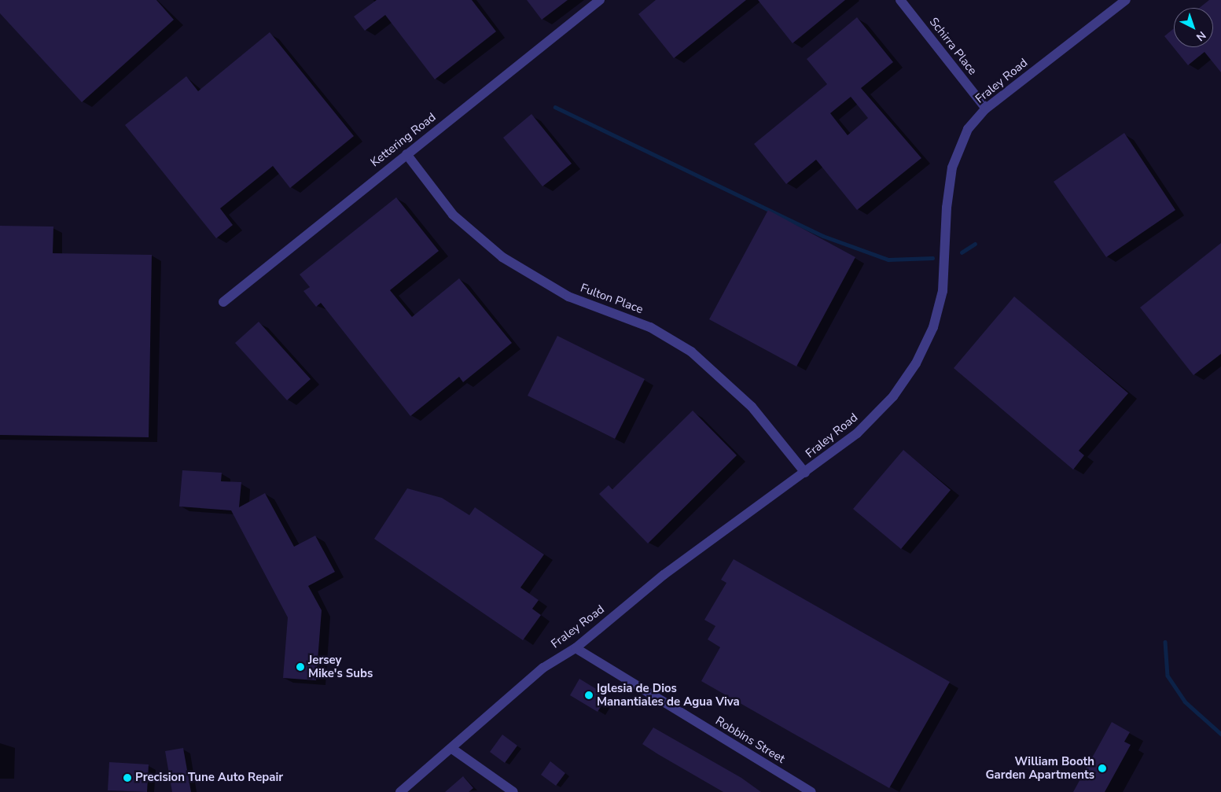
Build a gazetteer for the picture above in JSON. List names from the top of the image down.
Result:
{
  "streets": {
    "street": [
      "Schirra Place",
      "Fraley Road",
      "Kettering Road",
      "Fulton Place",
      "Robbins Street"
    ]
  },
  "crossings": [
    ["Schirra Place", "Fraley Road"],
    ["Fraley Road", "Fulton Place"],
    ["Fraley Road", "Robbins Street"],
    ["Kettering Road", "Fulton Place"]
  ],
  "places": [
    "Jersey Mike's Subs",
    "Iglesia de Dios Manantiales de Agua Viva",
    "William Booth Garden Apartments",
    "Precision Tune Auto Repair"
  ],
  "north": "bottom right"
}
